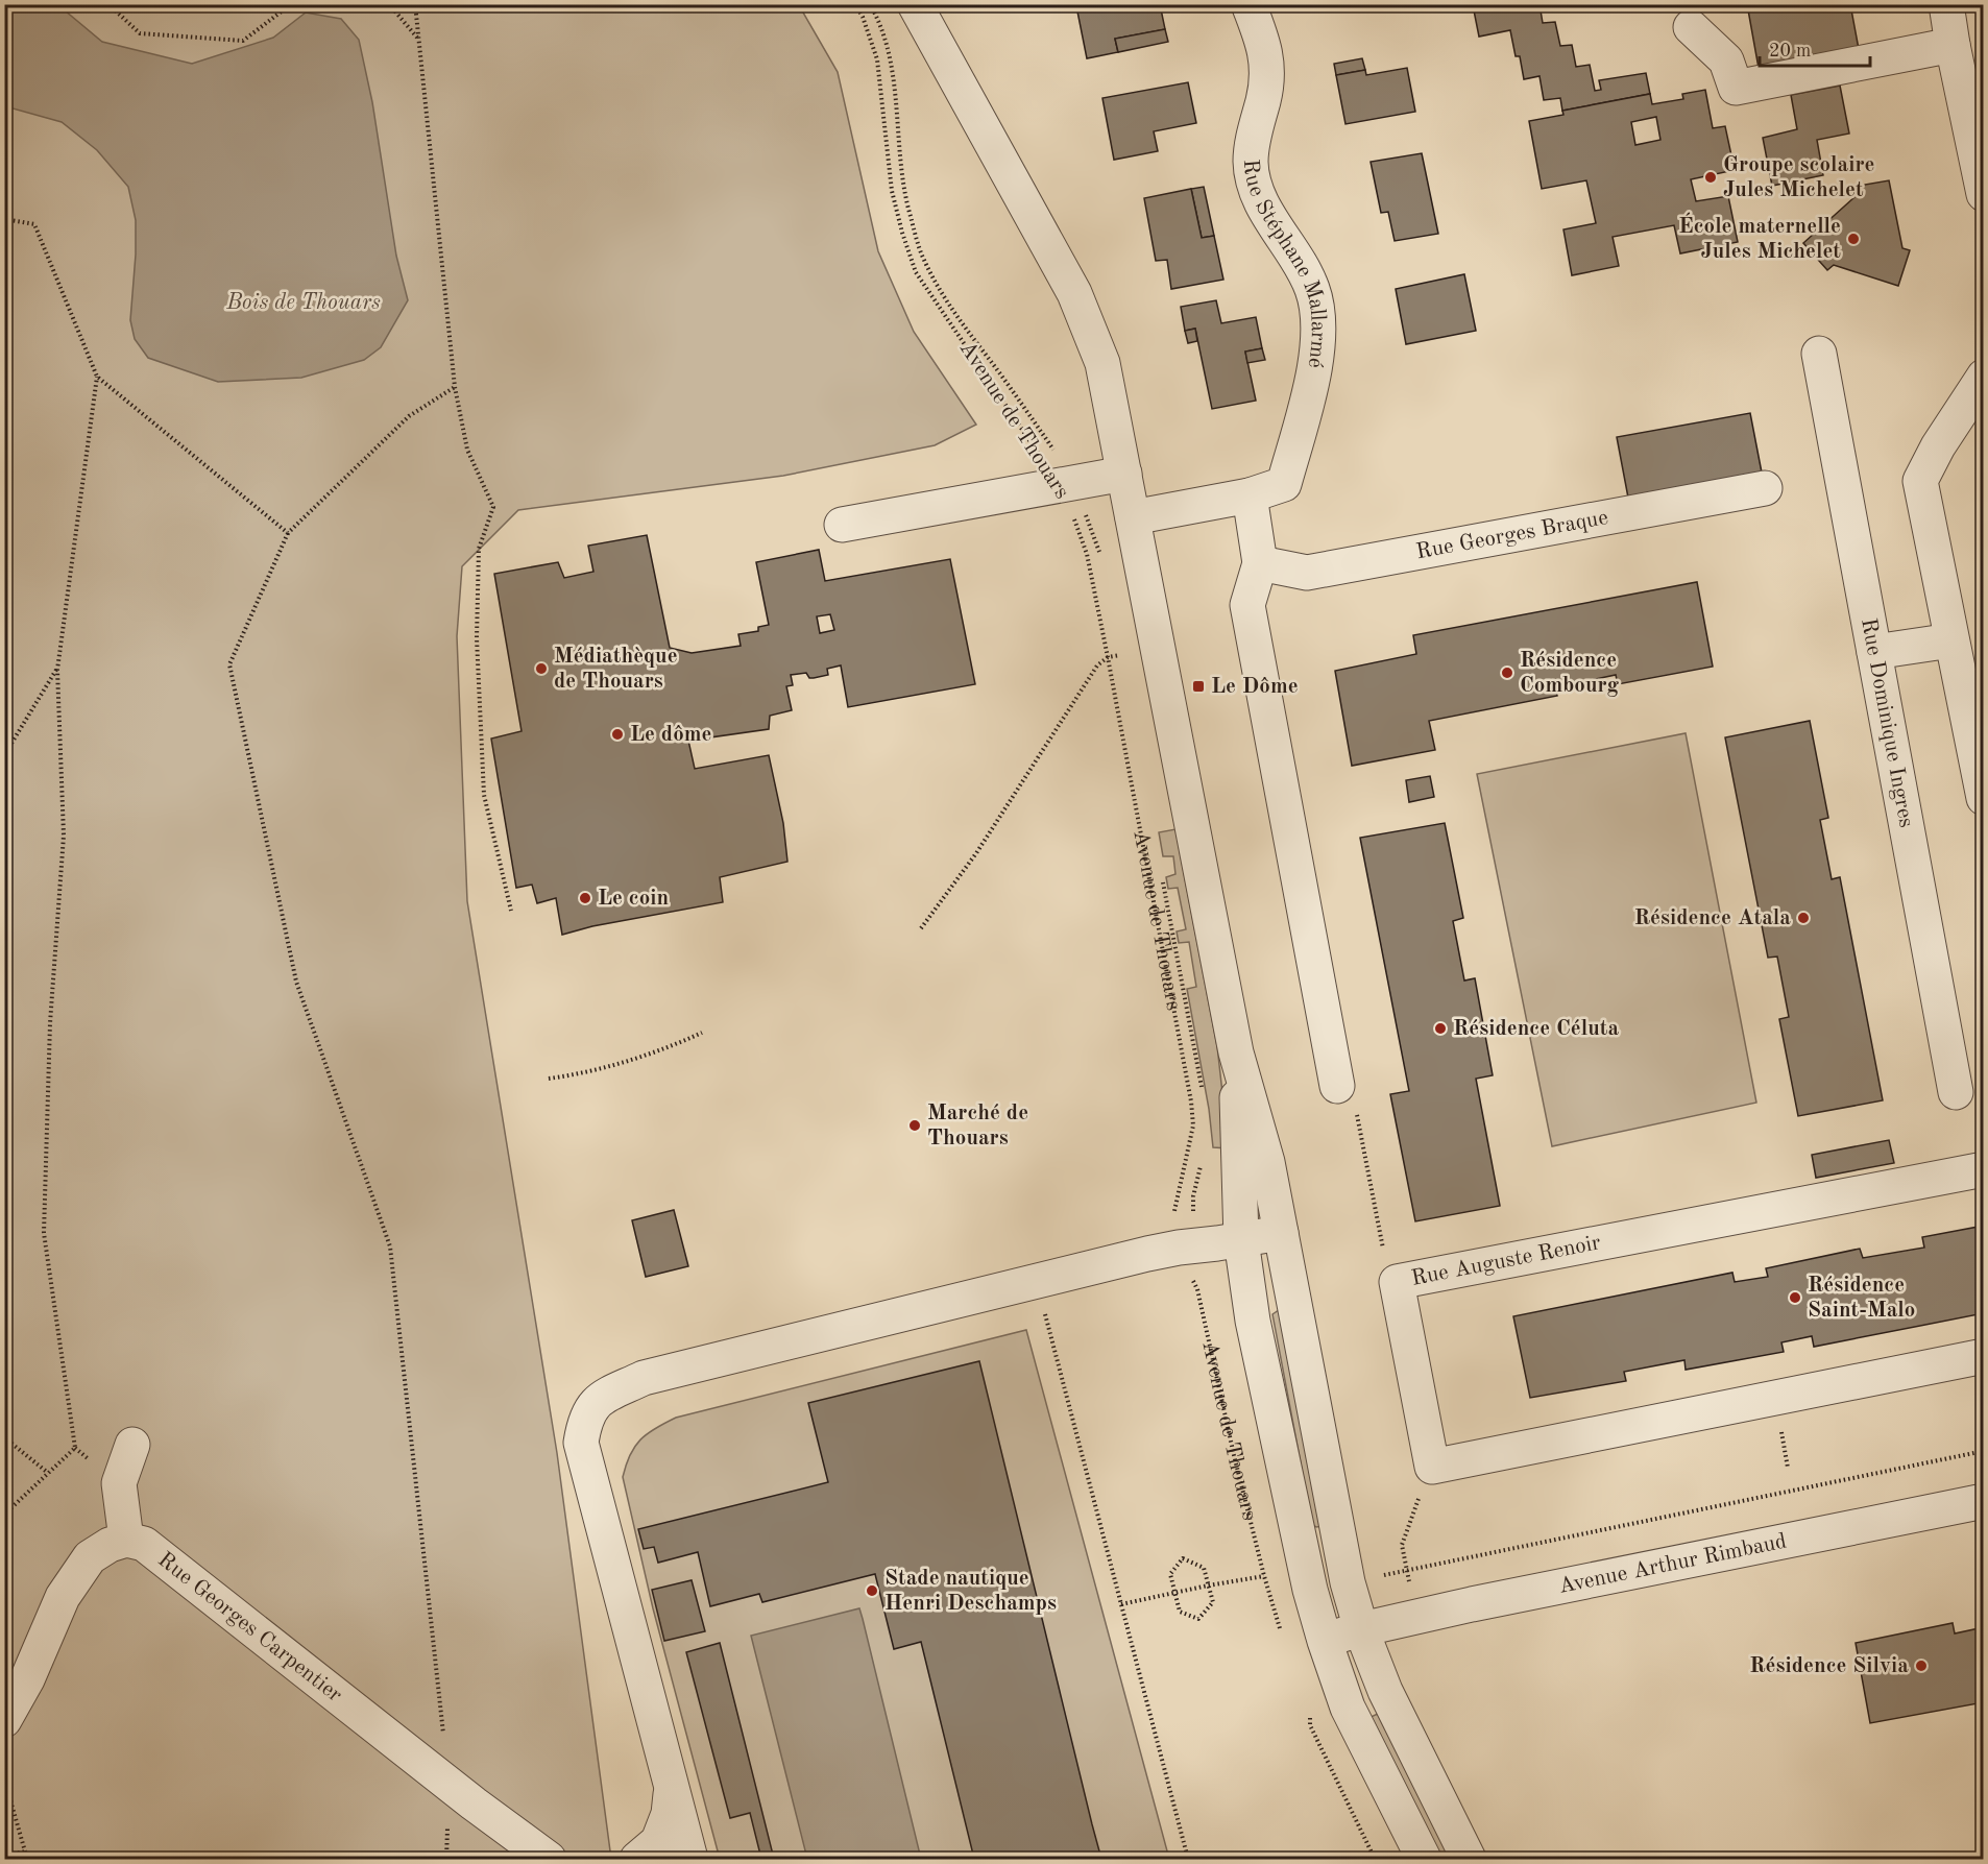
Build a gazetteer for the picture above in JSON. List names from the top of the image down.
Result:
{
  "streets": {
    "street": [
      "Rue Stéphane Mallarmé",
      "Avenue de Thouars",
      "Rue Georges Braque",
      "Rue Dominique Ingres",
      "Rue Auguste Renoir",
      "Avenue Arthur Rimbaud",
      "Rue Georges Carpentier"
    ]
  },
  "crossings": [
    ["Avenue de Thouars", "Avenue Arthur Rimbaud"]
  ],
  "parks": ["Bois de Thouars"],
  "places": {
    "other": [
      "Groupe scolaire Jules Michelet",
      "École maternelle Jules Michelet",
      "Médiathèque de Thouars",
      "Résidence Combourg",
      "Le dôme",
      "Le coin",
      "Résidence Atala",
      "Résidence Céluta",
      "Marché de Thouars",
      "Résidence Saint-Malo",
      "Stade nautique Henri Deschamps",
      "Résidence Silvia"
    ],
    "transit": ["Le Dôme"]
  },
  "scale_bar": "20 m"
}
